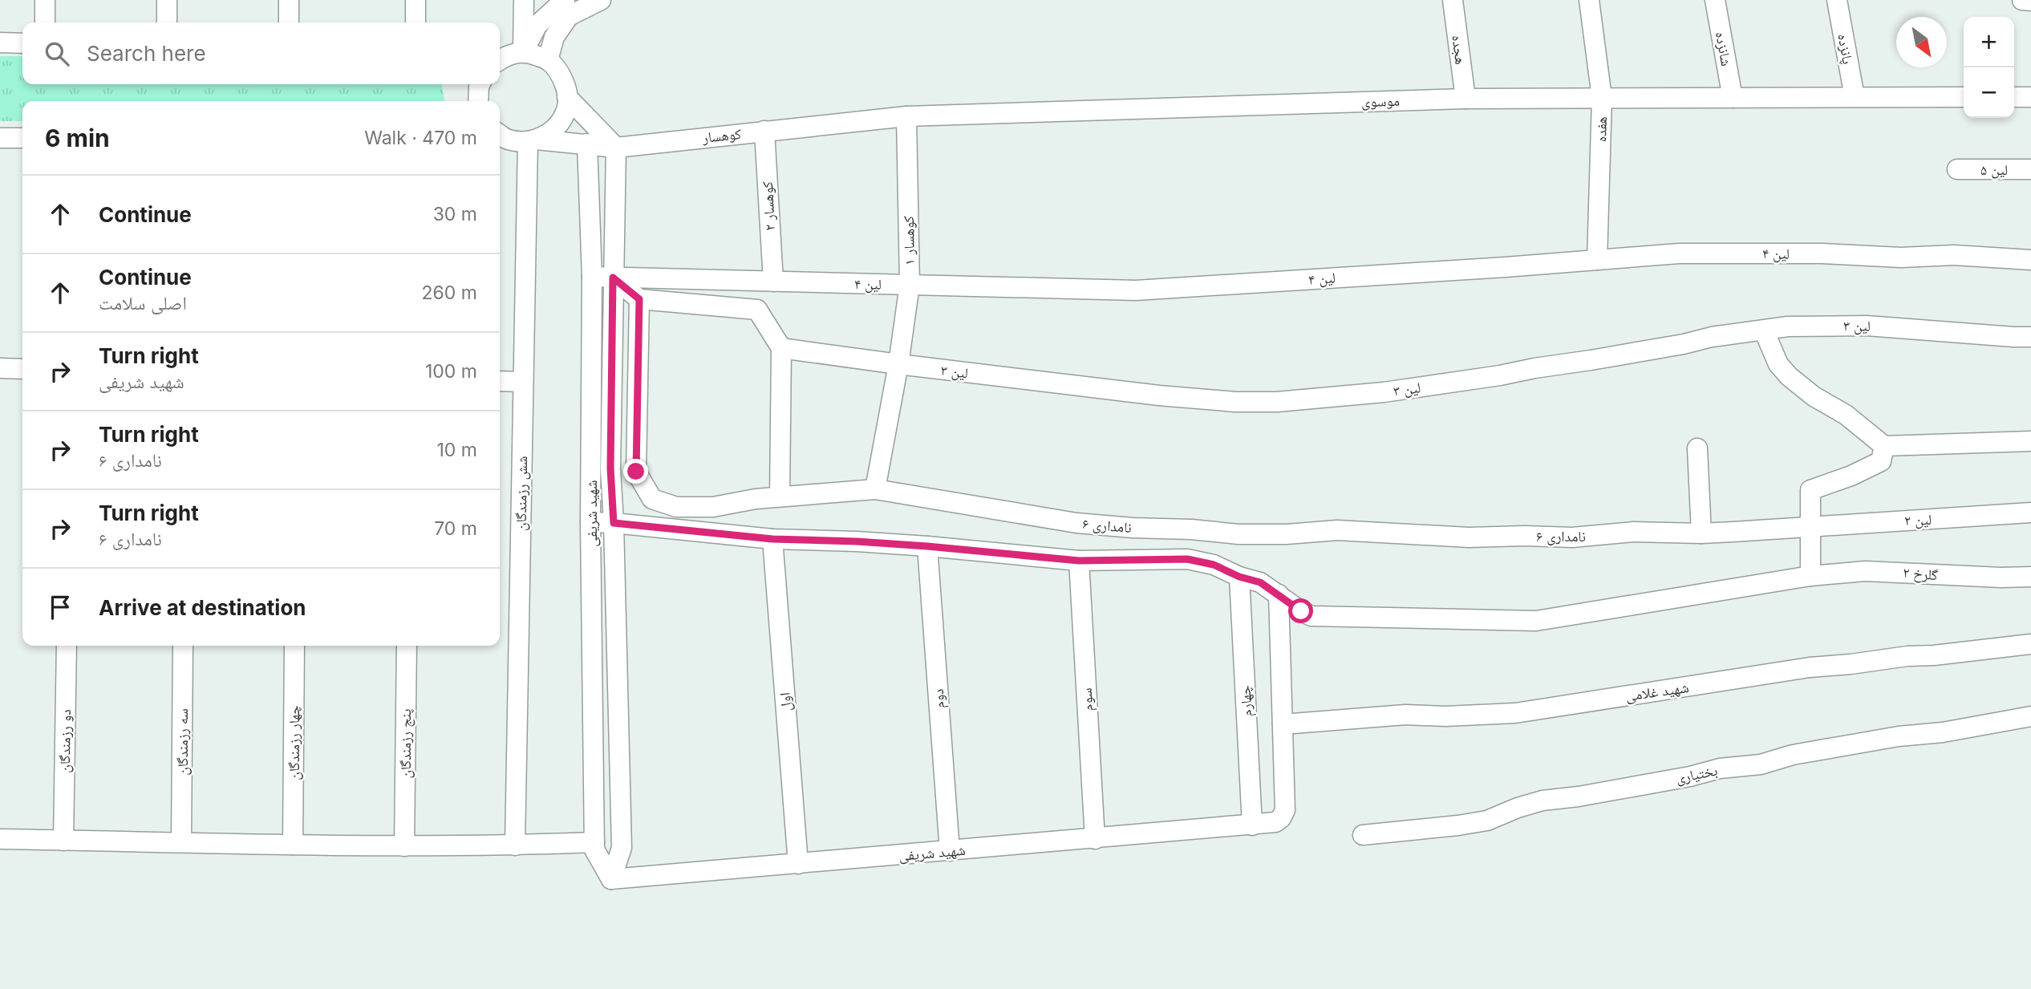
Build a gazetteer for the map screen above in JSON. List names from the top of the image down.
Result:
{
  "streets": {
    "street": [
      "شانزده",
      "پانزده",
      "هجده",
      "موسوی",
      "هفده",
      "کوهسار",
      "لین ۵",
      "کوهسار ۲",
      "کوهسار ۱",
      "لین ۴",
      "لین ۳",
      "شش رزمندگان",
      "شهید شریفی",
      "لین ۲",
      "نامداری ۶",
      "گلرخ ۲",
      "شهید غلامی",
      "دوم",
      "سوم",
      "چهارم",
      "اول",
      "دو رزمندگان",
      "سه رزمندگان",
      "چهار رزمندگان",
      "پنج رزمندگان",
      "بختیاری"
    ]
  },
  "crossings": [
    ["شانزده", "موسوی"],
    ["پانزده", "موسوی"],
    ["هجده", "موسوی"],
    ["موسوی", "هفده"],
    ["موسوی", "کوهسار"],
    ["موسوی", "کوهسار ۱"],
    ["هفده", "لین ۴"],
    ["کوهسار", "کوهسار ۲"],
    ["کوهسار", "کوهسار ۱"],
    ["کوهسار", "شش رزمندگان"],
    ["کوهسار", "شهید شریفی"],
    ["کوهسار ۲", "لین ۴"],
    ["کوهسار ۱", "لین ۴"],
    ["کوهسار ۱", "لین ۳"],
    ["کوهسار ۱", "نامداری ۶"],
    ["لین ۴", "شهید شریفی"],
    ["شهید شریفی", "گلرخ ۲"],
    ["شهید شریفی", "شهید غلامی"],
    ["شهید شریفی", "دوم"],
    ["شهید شریفی", "سوم"],
    ["شهید شریفی", "چهارم"],
    ["شهید شریفی", "اول"],
    ["لین ۲", "نامداری ۶"],
    ["گلرخ ۲", "دوم"],
    ["گلرخ ۲", "سوم"],
    ["گلرخ ۲", "چهارم"],
    ["گلرخ ۲", "اول"]
  ],
  "north": "bottom right",
  "page": {
    "map_buttons": ["+", "−"],
    "search": "Search here",
    "heading": ["6 min", "Walk · 470 m"],
    "list": [
      ["Continue", "30 m"],
      ["Continue", "اصلی سلامت", "260 m"],
      ["Turn right", "شهید شریفی", "100 m"],
      ["Turn right", "نامداری ۶", "10 m"],
      ["Turn right", "نامداری ۶", "70 m"],
      "Arrive at destination"
    ]
  }
}
